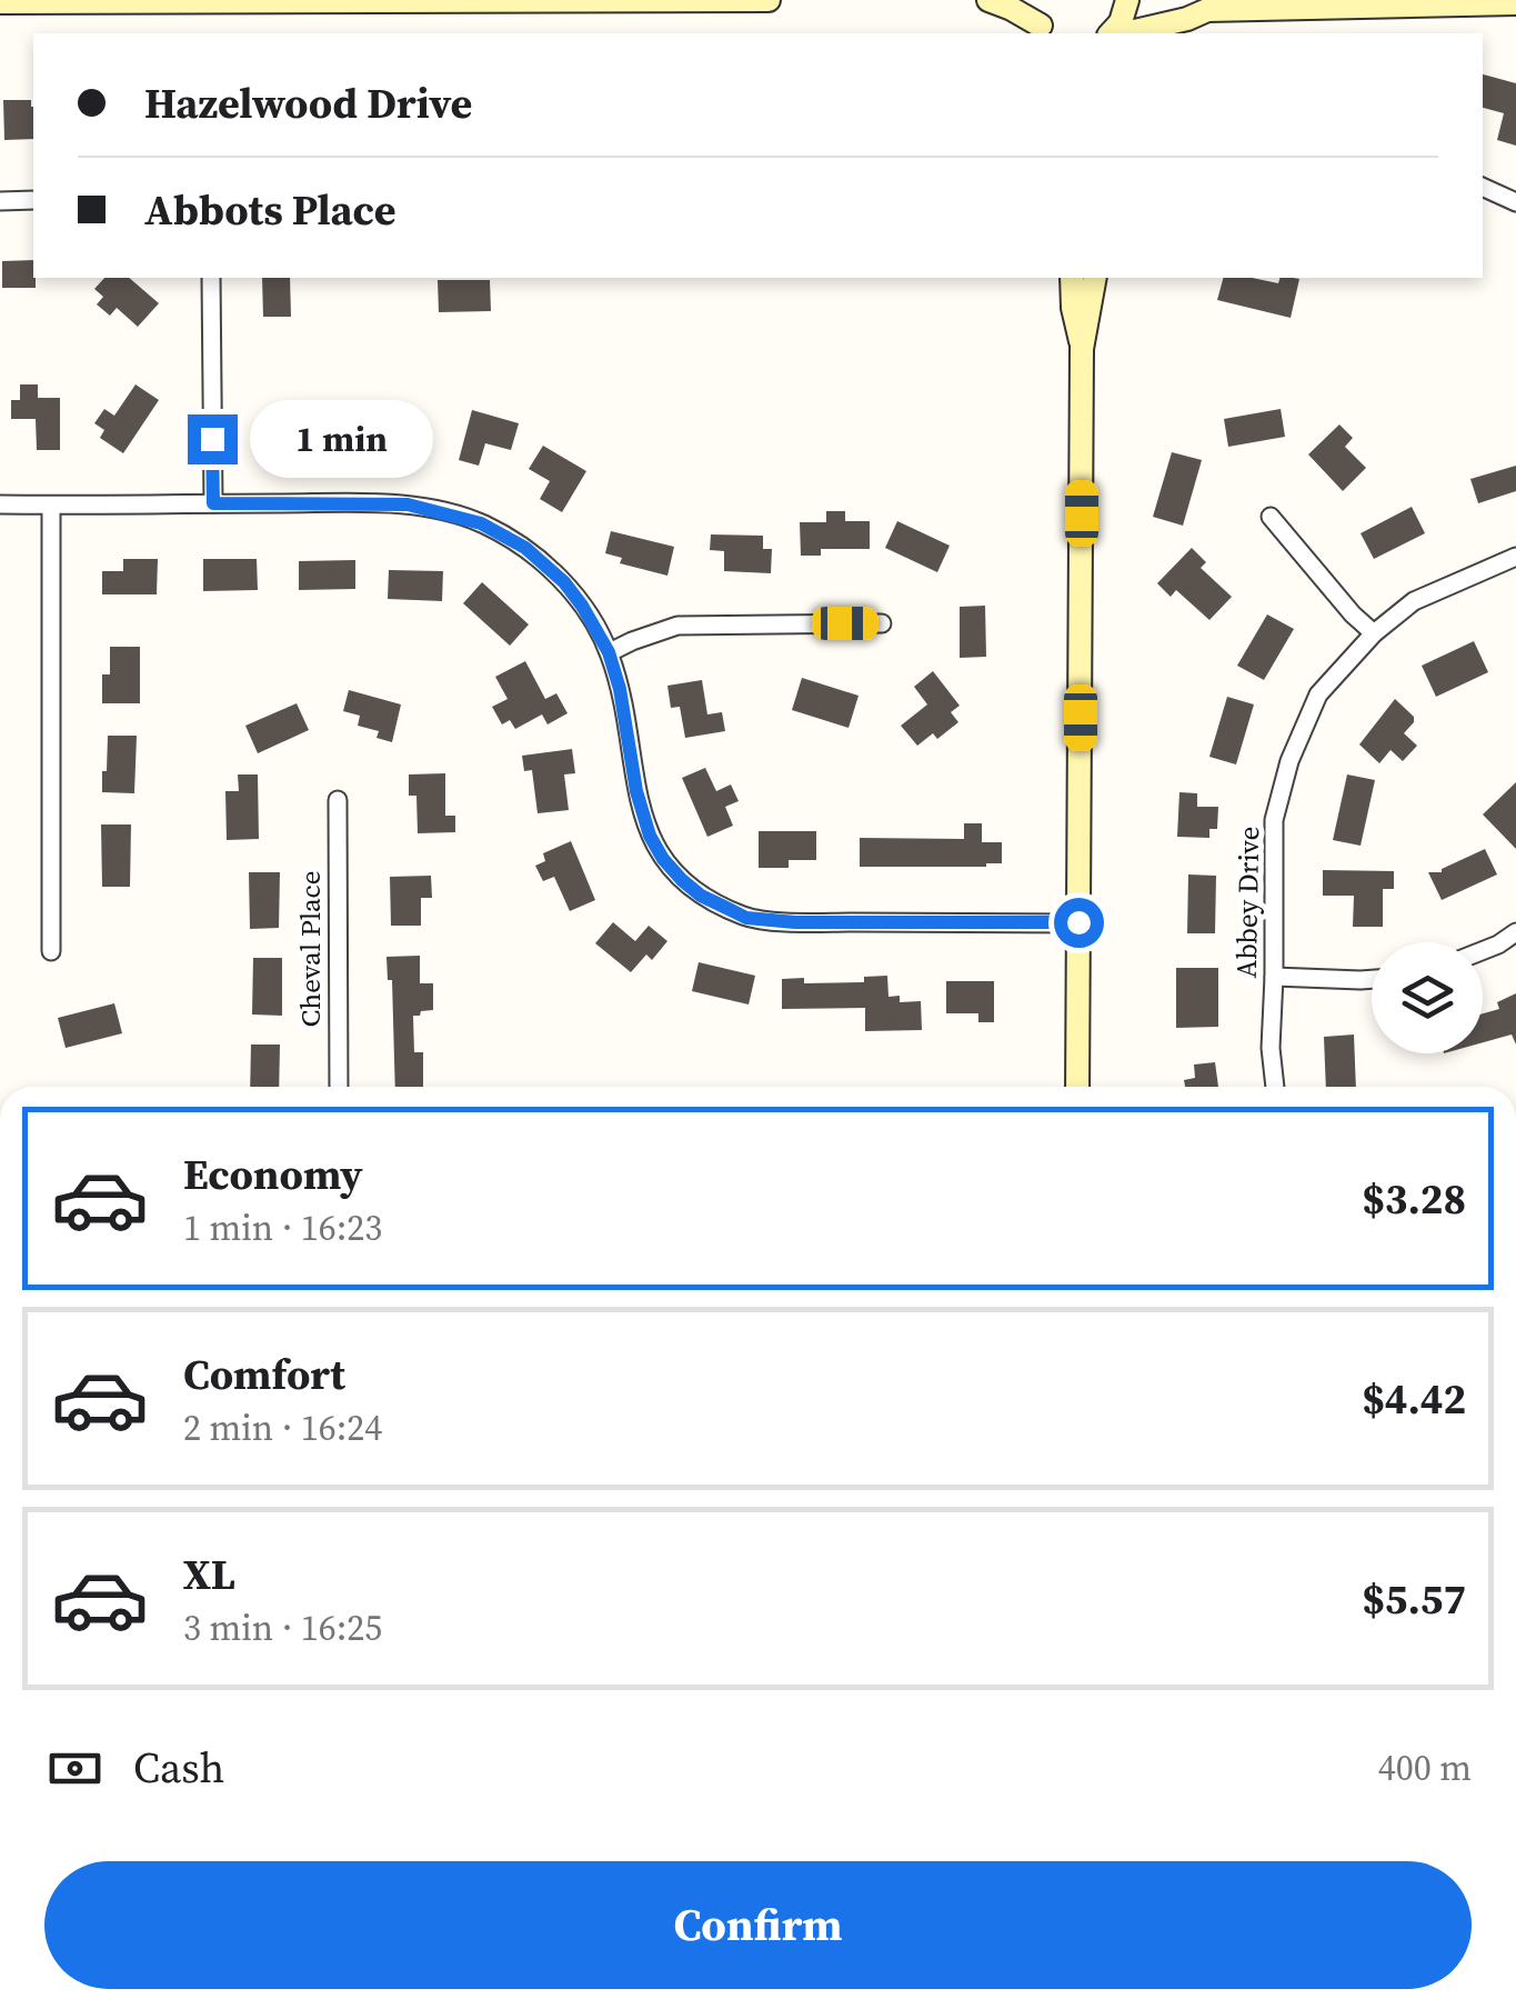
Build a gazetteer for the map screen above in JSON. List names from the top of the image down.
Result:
{
  "streets": {
    "street": ["Abbey Drive", "Cheval Place"]
  },
  "page": {
    "banner": ["Hazelwood Drive", "Abbots Place"],
    "bubble": "1 min",
    "list": [
      {
        "name": "Economy",
        "note": "1 min · 16:23",
        "value": "$3.28"
      },
      {
        "name": "Comfort",
        "note": "2 min · 16:24",
        "value": "$4.42"
      },
      {
        "name": "XL",
        "note": "3 min · 16:25",
        "value": "$5.57"
      }
    ],
    "pay": ["Cash", "400 m"],
    "buttons": "Confirm"
  }
}
